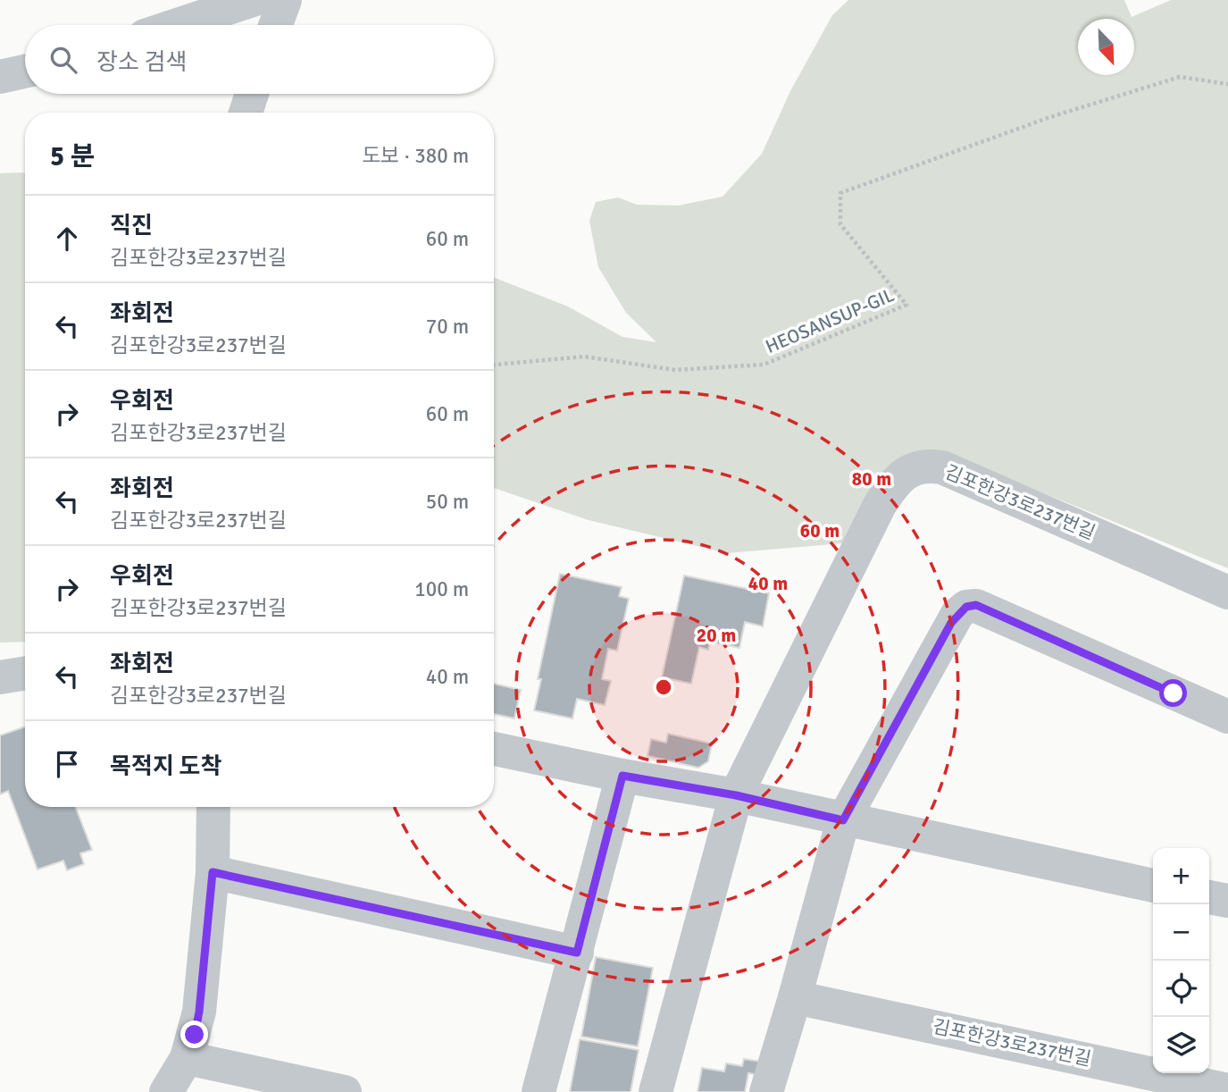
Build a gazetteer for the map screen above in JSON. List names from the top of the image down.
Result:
{
  "streets": {
    "street": ["김포한강3로237번길"],
    "path": ["HEOSANSUP-GIL"]
  },
  "north": "bottom right",
  "page": {
    "search": "장소 검색",
    "heading": ["5 분", "도보 · 380 m"],
    "list": [
      ["직진", "김포한강3로237번길", "60 m"],
      ["좌회전", "김포한강3로237번길", "70 m"],
      ["우회전", "김포한강3로237번길", "60 m"],
      ["좌회전", "김포한강3로237번길", "50 m"],
      ["우회전", "김포한강3로237번길", "100 m"],
      ["좌회전", "김포한강3로237번길", "40 m"],
      "목적지 도착"
    ],
    "map_buttons": ["+", "−"]
  },
  "rings": [
    "80 m",
    "60 m",
    "40 m",
    "20 m"
  ]
}
